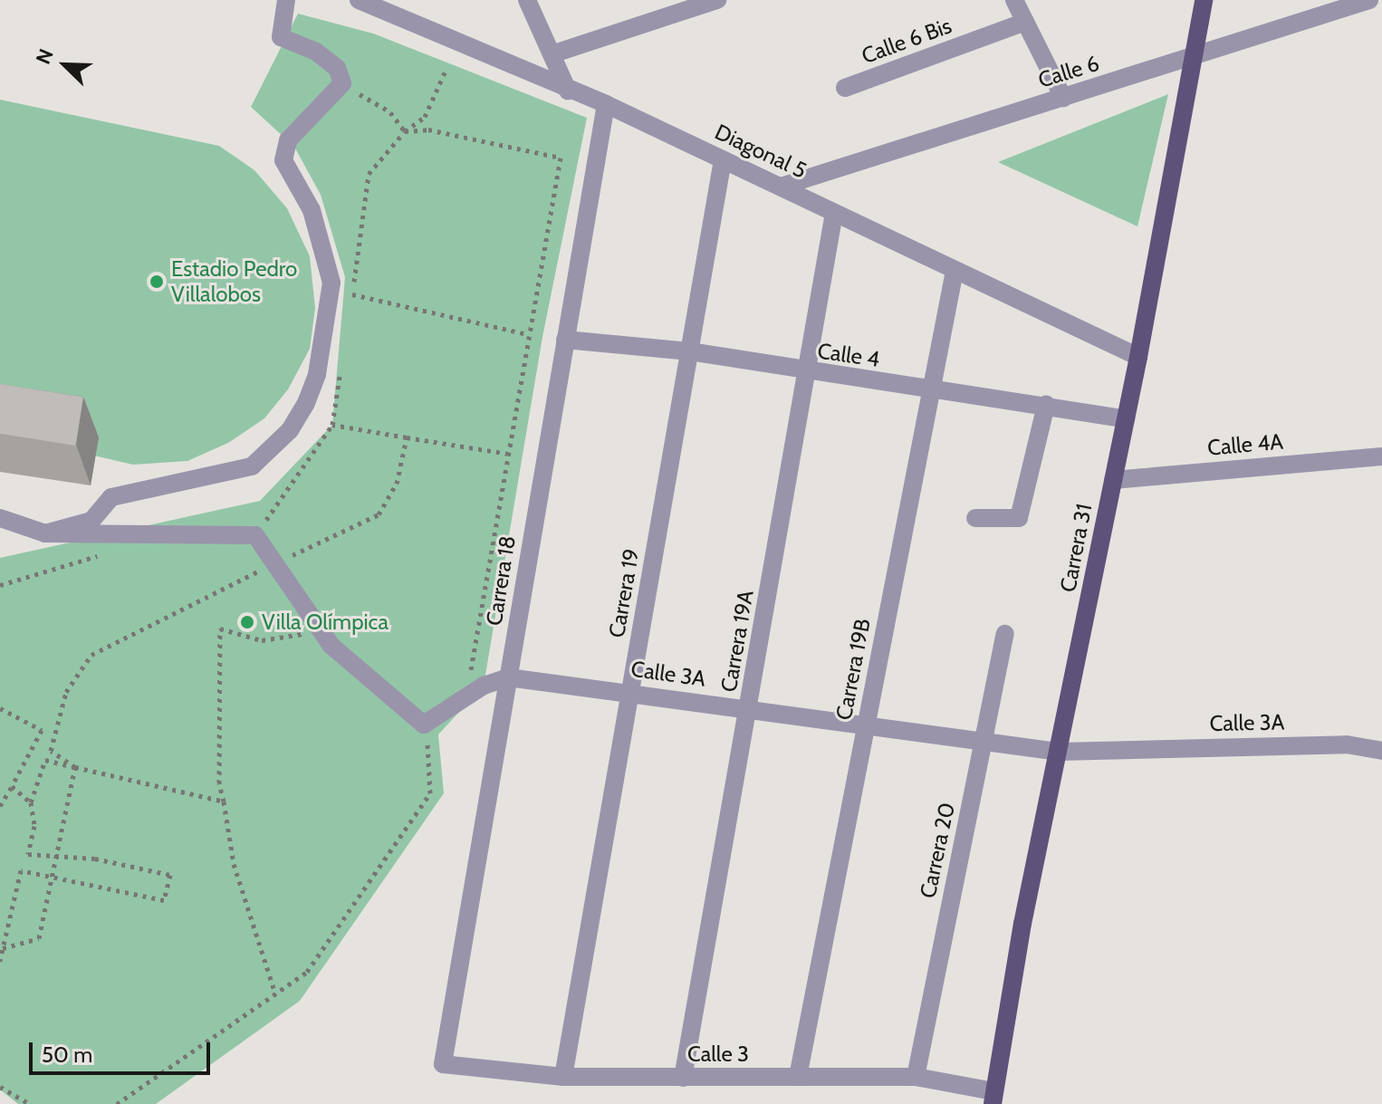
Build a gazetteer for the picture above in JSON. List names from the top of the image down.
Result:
{
  "streets": {
    "main road": ["Carrera 31"],
    "street": [
      "Calle 6 Bis",
      "Calle 6",
      "Diagonal 5",
      "Calle 4",
      "Calle 4A",
      "Carrera 18",
      "Carrera 19",
      "Carrera 19A",
      "Carrera 19B",
      "Calle 3A",
      "Carrera 20",
      "Calle 3"
    ]
  },
  "crossings": [
    ["Calle 6", "Diagonal 5"],
    ["Calle 6", "Carrera 31"],
    ["Diagonal 5", "Carrera 31"],
    ["Diagonal 5", "Carrera 18"],
    ["Diagonal 5", "Carrera 19"],
    ["Diagonal 5", "Carrera 19A"],
    ["Diagonal 5", "Carrera 19B"],
    ["Calle 4", "Carrera 31"],
    ["Calle 4", "Carrera 18"],
    ["Calle 4", "Carrera 19"],
    ["Calle 4", "Carrera 19A"],
    ["Calle 4", "Carrera 19B"],
    ["Calle 4A", "Carrera 31"],
    ["Carrera 31", "Calle 3A"],
    ["Carrera 31", "Calle 3"],
    ["Carrera 18", "Calle 3A"],
    ["Carrera 18", "Calle 3"],
    ["Carrera 19", "Calle 3A"],
    ["Carrera 19", "Calle 3"],
    ["Carrera 19A", "Calle 3A"],
    ["Carrera 19A", "Calle 3"],
    ["Carrera 19B", "Calle 3A"],
    ["Carrera 19B", "Calle 3"],
    ["Calle 3A", "Carrera 20"],
    ["Carrera 20", "Calle 3"]
  ],
  "places": ["Estadio Pedro Villalobos", "Villa Olímpica"],
  "scale_bar": "50 m",
  "north": "top left"
}
